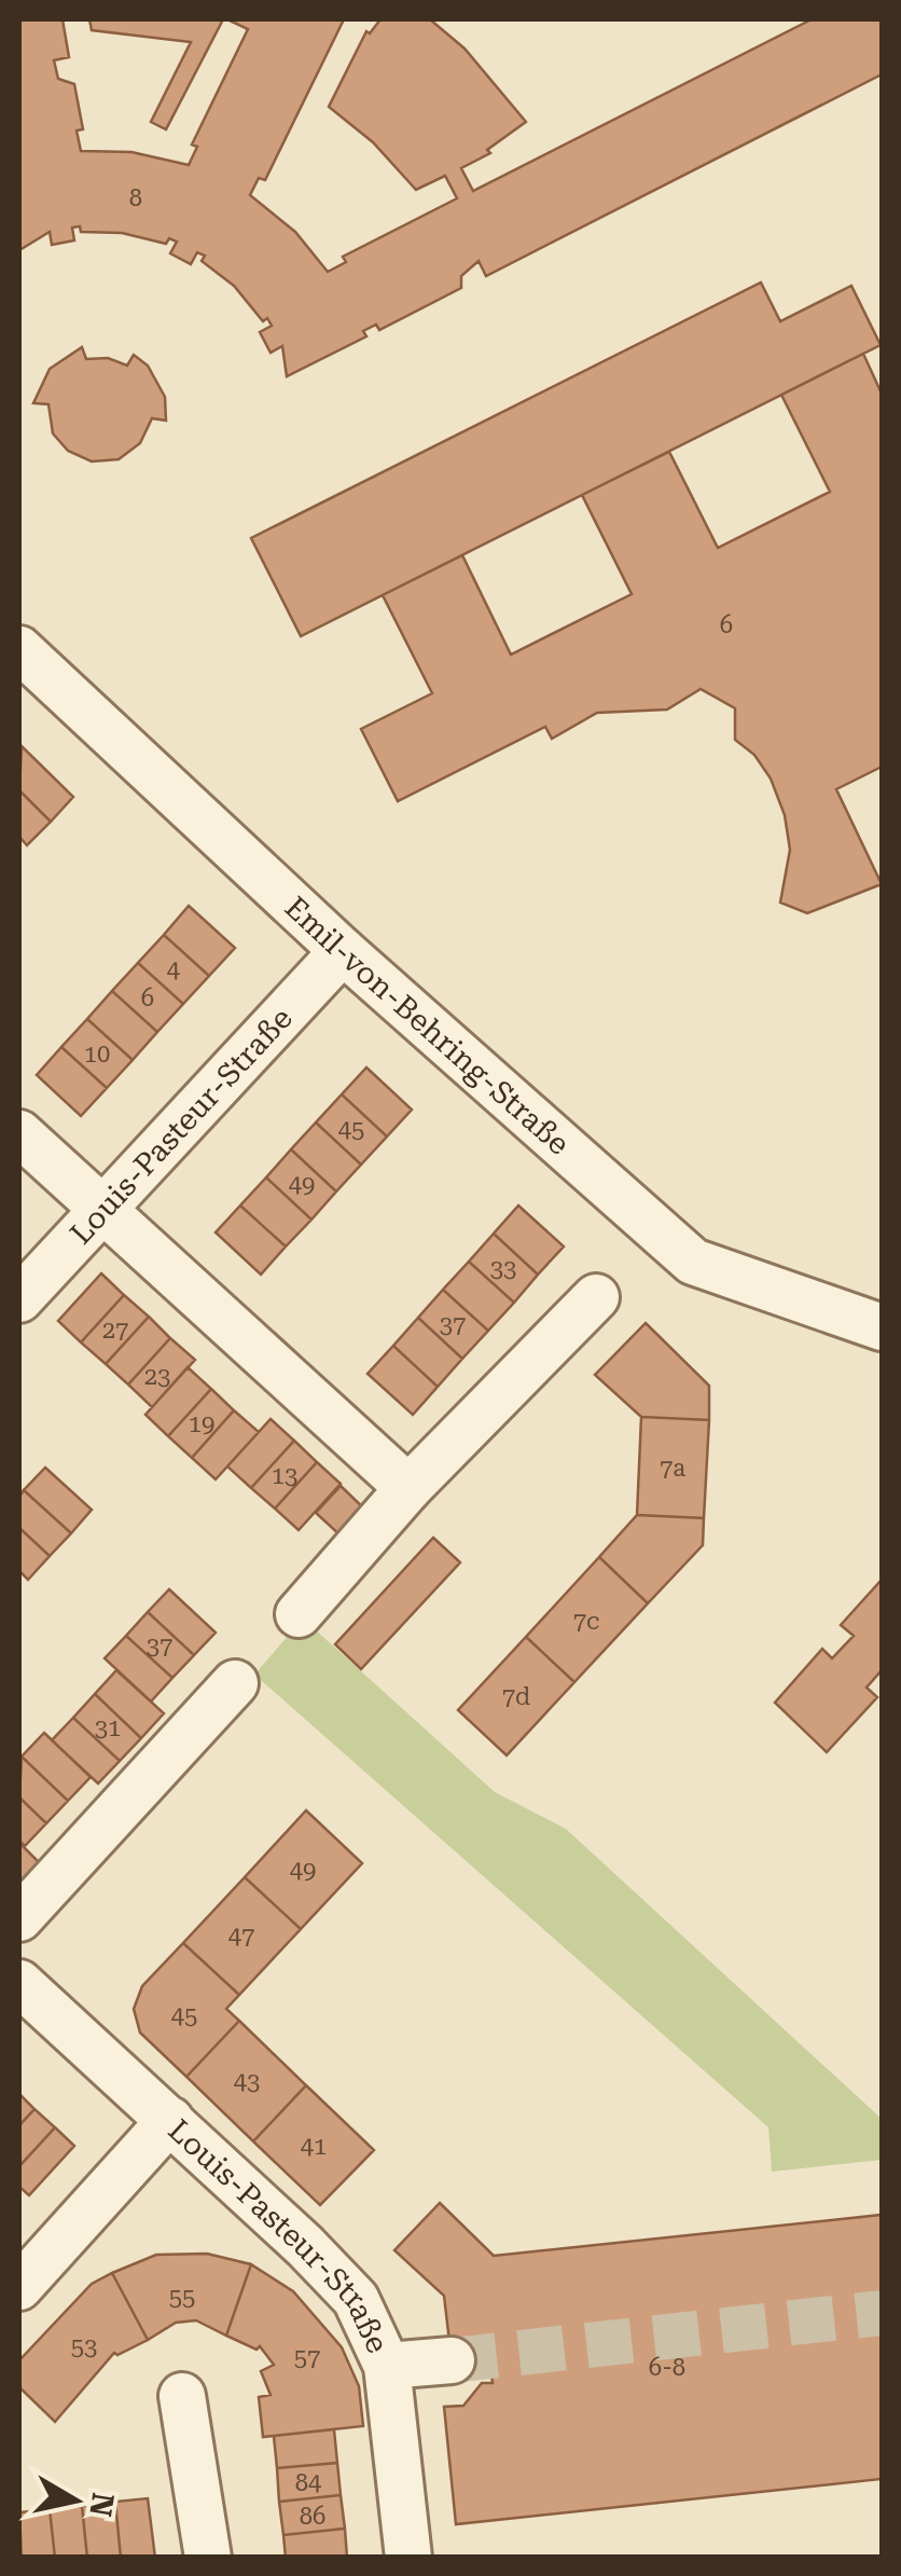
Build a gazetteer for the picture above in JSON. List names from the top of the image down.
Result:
{
  "streets": {
    "street": ["Emil-von-Behring-Straße", "Louis-Pasteur-Straße"]
  },
  "crossings": [
    ["Emil-von-Behring-Straße", "Louis-Pasteur-Straße"]
  ],
  "house_numbers": [
    "8",
    "6",
    "4",
    "6",
    "10",
    "45",
    "49",
    "33",
    "37",
    "27",
    "23",
    "19",
    "7a",
    "13",
    "7c",
    "37",
    "7d",
    "31",
    "49",
    "47",
    "45",
    "43",
    "41",
    "55",
    "53",
    "57",
    "6-8",
    "84",
    "86"
  ],
  "north": "right"
}
